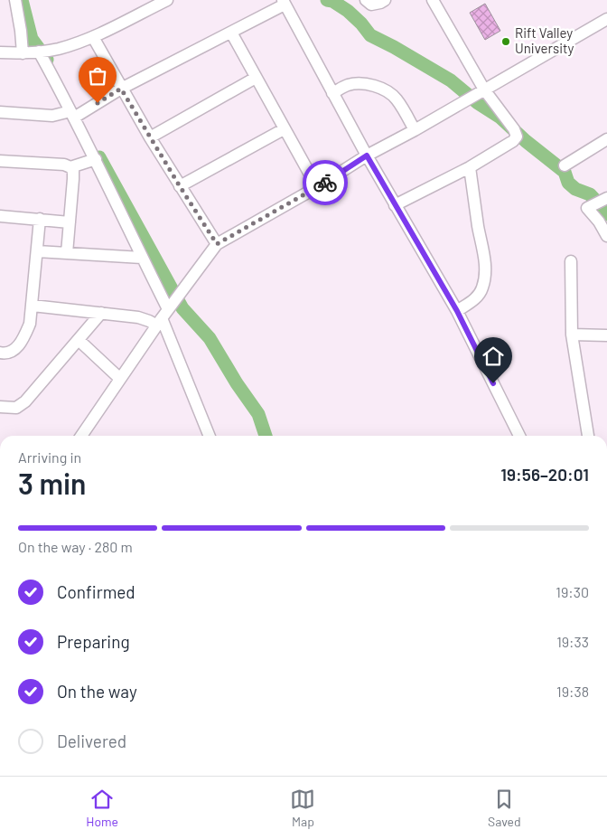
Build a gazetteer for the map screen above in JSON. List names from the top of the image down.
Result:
{
  "places": ["Rift Valley University"],
  "page": {
    "heading": ["3 min", "Arriving in", "19:56–20:01"],
    "bar": "On the way · 280 m",
    "list": [
      ["Confirmed", "19:30"],
      ["Preparing", "19:33"],
      ["On the way", "19:38"],
      "Delivered"
    ],
    "tabs": ["Home", "Map", "Saved"]
  }
}
